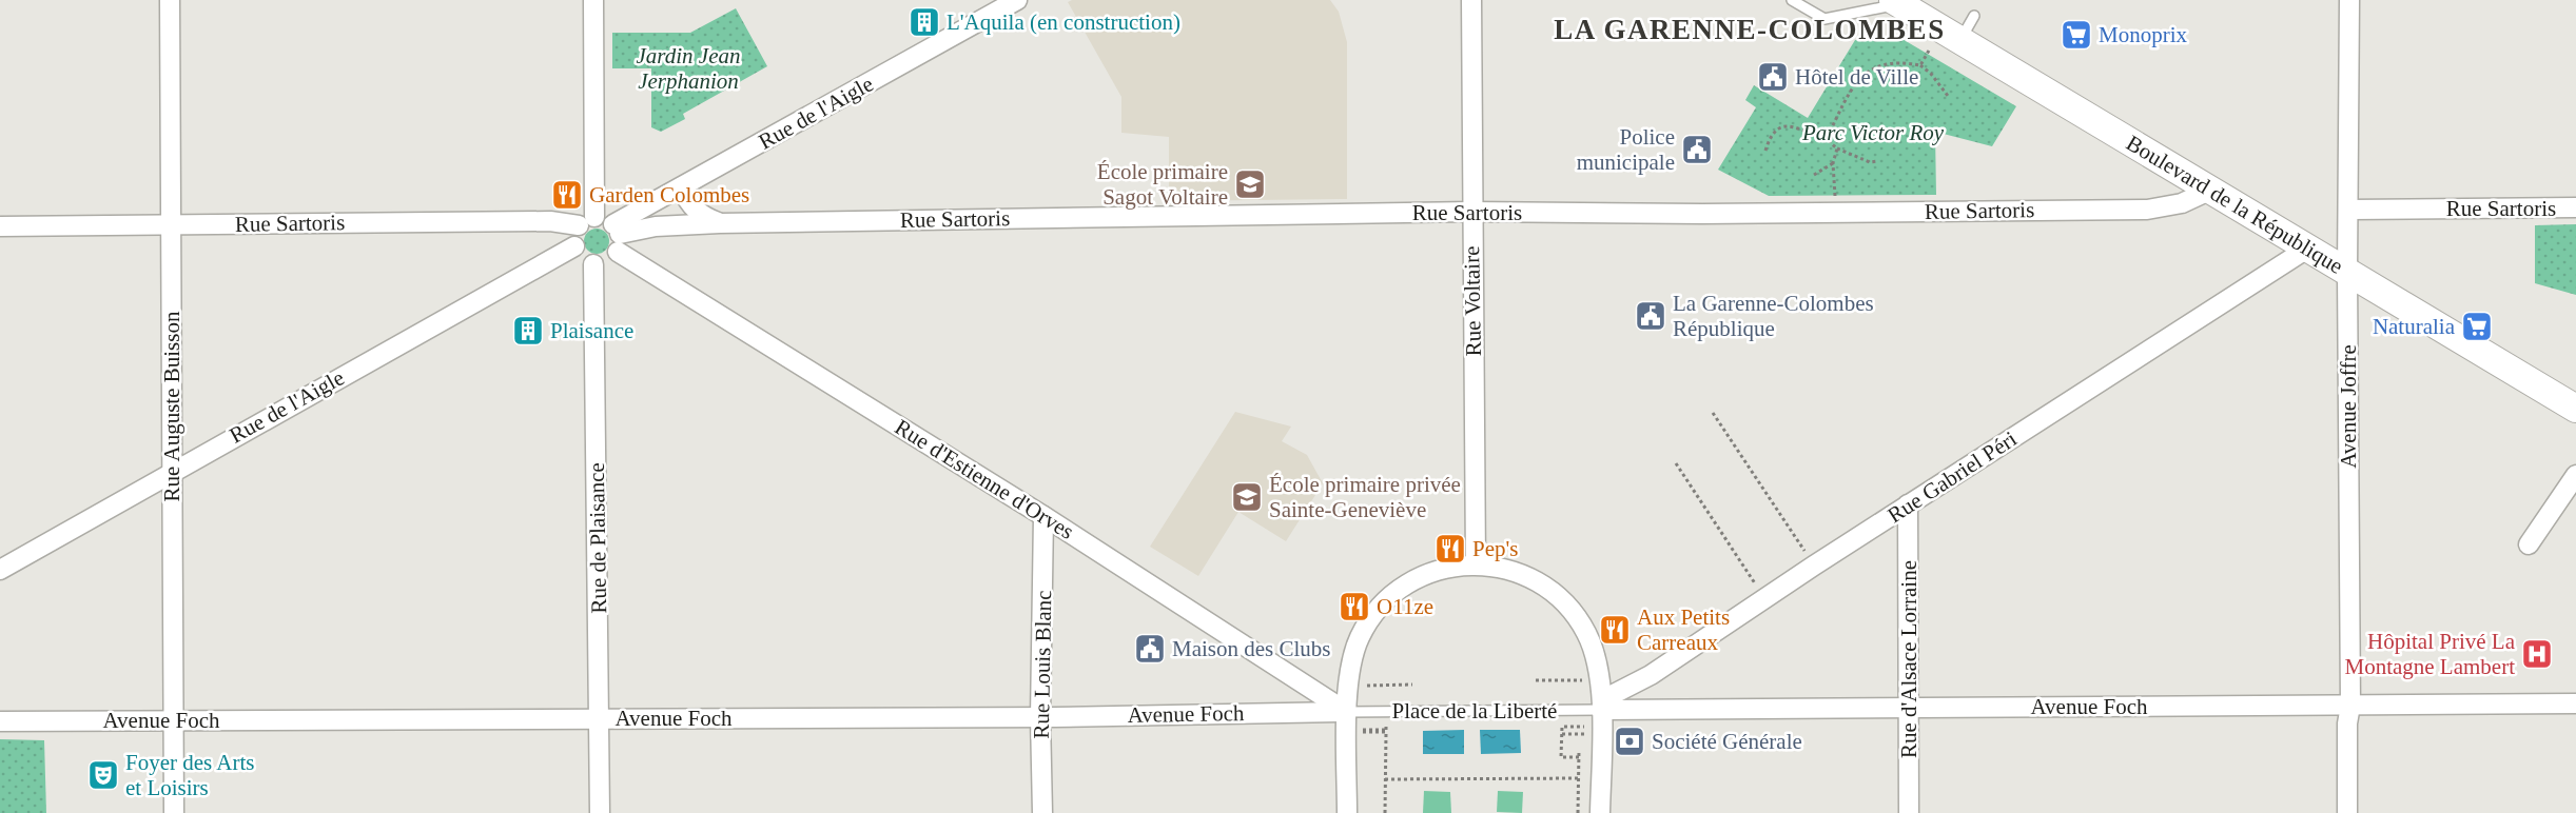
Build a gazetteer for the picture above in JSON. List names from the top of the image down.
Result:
{
  "streets": {
    "main road": ["Boulevard de la République"],
    "street": [
      "Rue de l'Aigle",
      "Rue Sartoris",
      "Rue Voltaire",
      "Rue Auguste Buisson",
      "Avenue Joffre",
      "Rue Gabriel Péri",
      "Rue d'Estienne d'Orves",
      "Rue de Plaisance",
      "Rue d'Alsace Lorraine",
      "Rue Louis Blanc",
      "Avenue Foch"
    ],
    "lane": ["Place de la Liberté"]
  },
  "crossings": [
    ["Rue de l'Aigle", "Rue Sartoris"],
    ["Rue de l'Aigle", "Rue Auguste Buisson"],
    ["Rue de l'Aigle", "Rue d'Estienne d'Orves"],
    ["Rue de l'Aigle", "Rue de Plaisance"],
    ["Boulevard de la République", "Rue Sartoris"],
    ["Boulevard de la République", "Avenue Joffre"],
    ["Boulevard de la République", "Rue Gabriel Péri"],
    ["Rue Sartoris", "Rue Voltaire"],
    ["Rue Sartoris", "Rue Auguste Buisson"],
    ["Rue Sartoris", "Avenue Joffre"],
    ["Rue Sartoris", "Rue d'Estienne d'Orves"],
    ["Rue Sartoris", "Rue de Plaisance"],
    ["Rue Auguste Buisson", "Avenue Foch"],
    ["Avenue Joffre", "Avenue Foch"],
    ["Rue Gabriel Péri", "Rue d'Alsace Lorraine"],
    ["Rue Gabriel Péri", "Avenue Foch"],
    ["Rue Gabriel Péri", "Place de la Liberté"],
    ["Rue d'Estienne d'Orves", "Rue de Plaisance"],
    ["Rue d'Estienne d'Orves", "Rue Louis Blanc"],
    ["Rue d'Estienne d'Orves", "Avenue Foch"],
    ["Rue d'Estienne d'Orves", "Place de la Liberté"],
    ["Rue de Plaisance", "Avenue Foch"],
    ["Rue d'Alsace Lorraine", "Avenue Foch"],
    ["Rue Louis Blanc", "Avenue Foch"],
    ["Avenue Foch", "Place de la Liberté"]
  ],
  "districts": ["LA GARENNE-COLOMBES"],
  "parks": ["Jardin Jean Jerphanion", "Parc Victor Roy"],
  "places": {
    "building": ["L'Aquila (en construction)", "Plaisance"],
    "supermarket": ["Monoprix", "Naturalia"],
    "public building": [
      "Hôtel de Ville",
      "Police municipale",
      "La Garenne-Colombes République",
      "Maison des Clubs"
    ],
    "school or university": ["École primaire Sagot Voltaire", "École primaire privée Sainte-Geneviève"],
    "restaurant": [
      "Garden Colombes",
      "Pep's",
      "O11ze",
      "Aux Petits Carreaux"
    ],
    "hospital": ["Hôpital Privé La Montagne Lambert"],
    "bank": ["Société Générale"],
    "theatre": ["Foyer des Arts et Loisirs"]
  }
}
